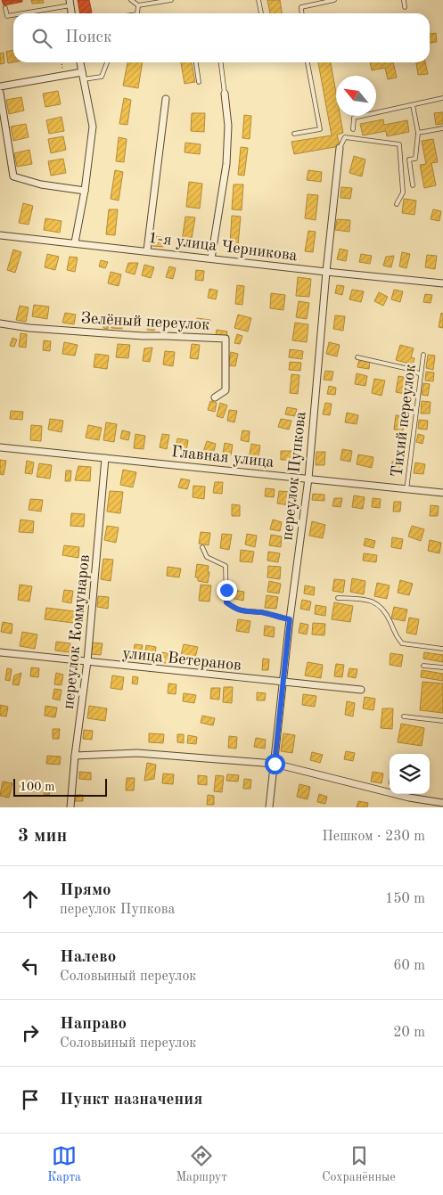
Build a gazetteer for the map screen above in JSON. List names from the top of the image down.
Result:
{
  "streets": {
    "street": [
      "1-я улица Черникова",
      "Зелёный переулок",
      "Главная улица",
      "переулок Пупкова",
      "переулок Коммунаров",
      "улица Ветеранов"
    ],
    "lane": ["Тихий переулок"]
  },
  "crossings": [
    ["1-я улица Черникова", "переулок Пупкова"],
    ["Тихий переулок", "Главная улица"],
    ["Главная улица", "переулок Пупкова"],
    ["Главная улица", "переулок Коммунаров"],
    ["переулок Пупкова", "улица Ветеранов"],
    ["переулок Коммунаров", "улица Ветеранов"]
  ],
  "scale_bar": "100 m",
  "north": "top left",
  "page": {
    "search": "Поиск",
    "scale": "100 m",
    "heading": ["3 мин", "Пешком · 230 m"],
    "list": [
      ["Прямо", "переулок Пупкова", "150 m"],
      ["Налево", "Соловьиный переулок", "60 m"],
      ["Направо", "Соловьиный переулок", "20 m"],
      "Пункт назначения"
    ],
    "nav": ["Карта", "Маршрут", "Сохранённые"]
  }
}
